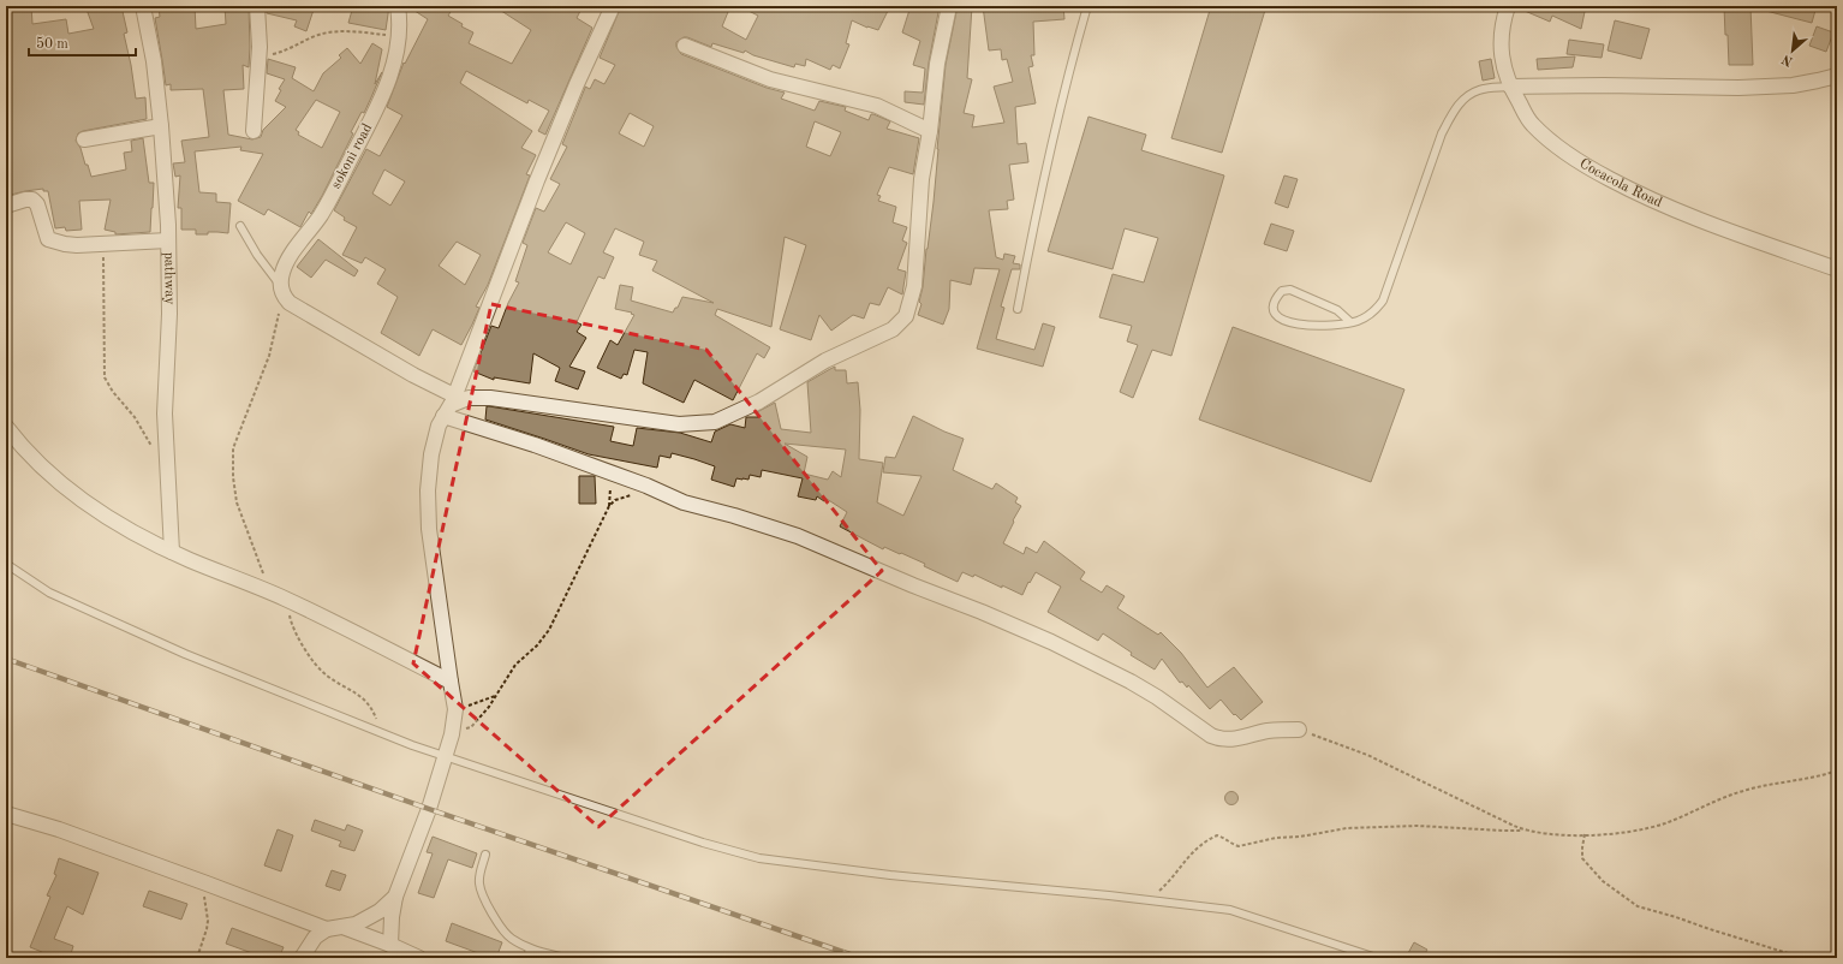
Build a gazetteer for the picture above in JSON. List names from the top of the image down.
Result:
{
  "streets": {
    "street": ["sokoni road", "Cocacola Road", "pathway"]
  },
  "scale_bar": "50 m",
  "north": "bottom left"
}
